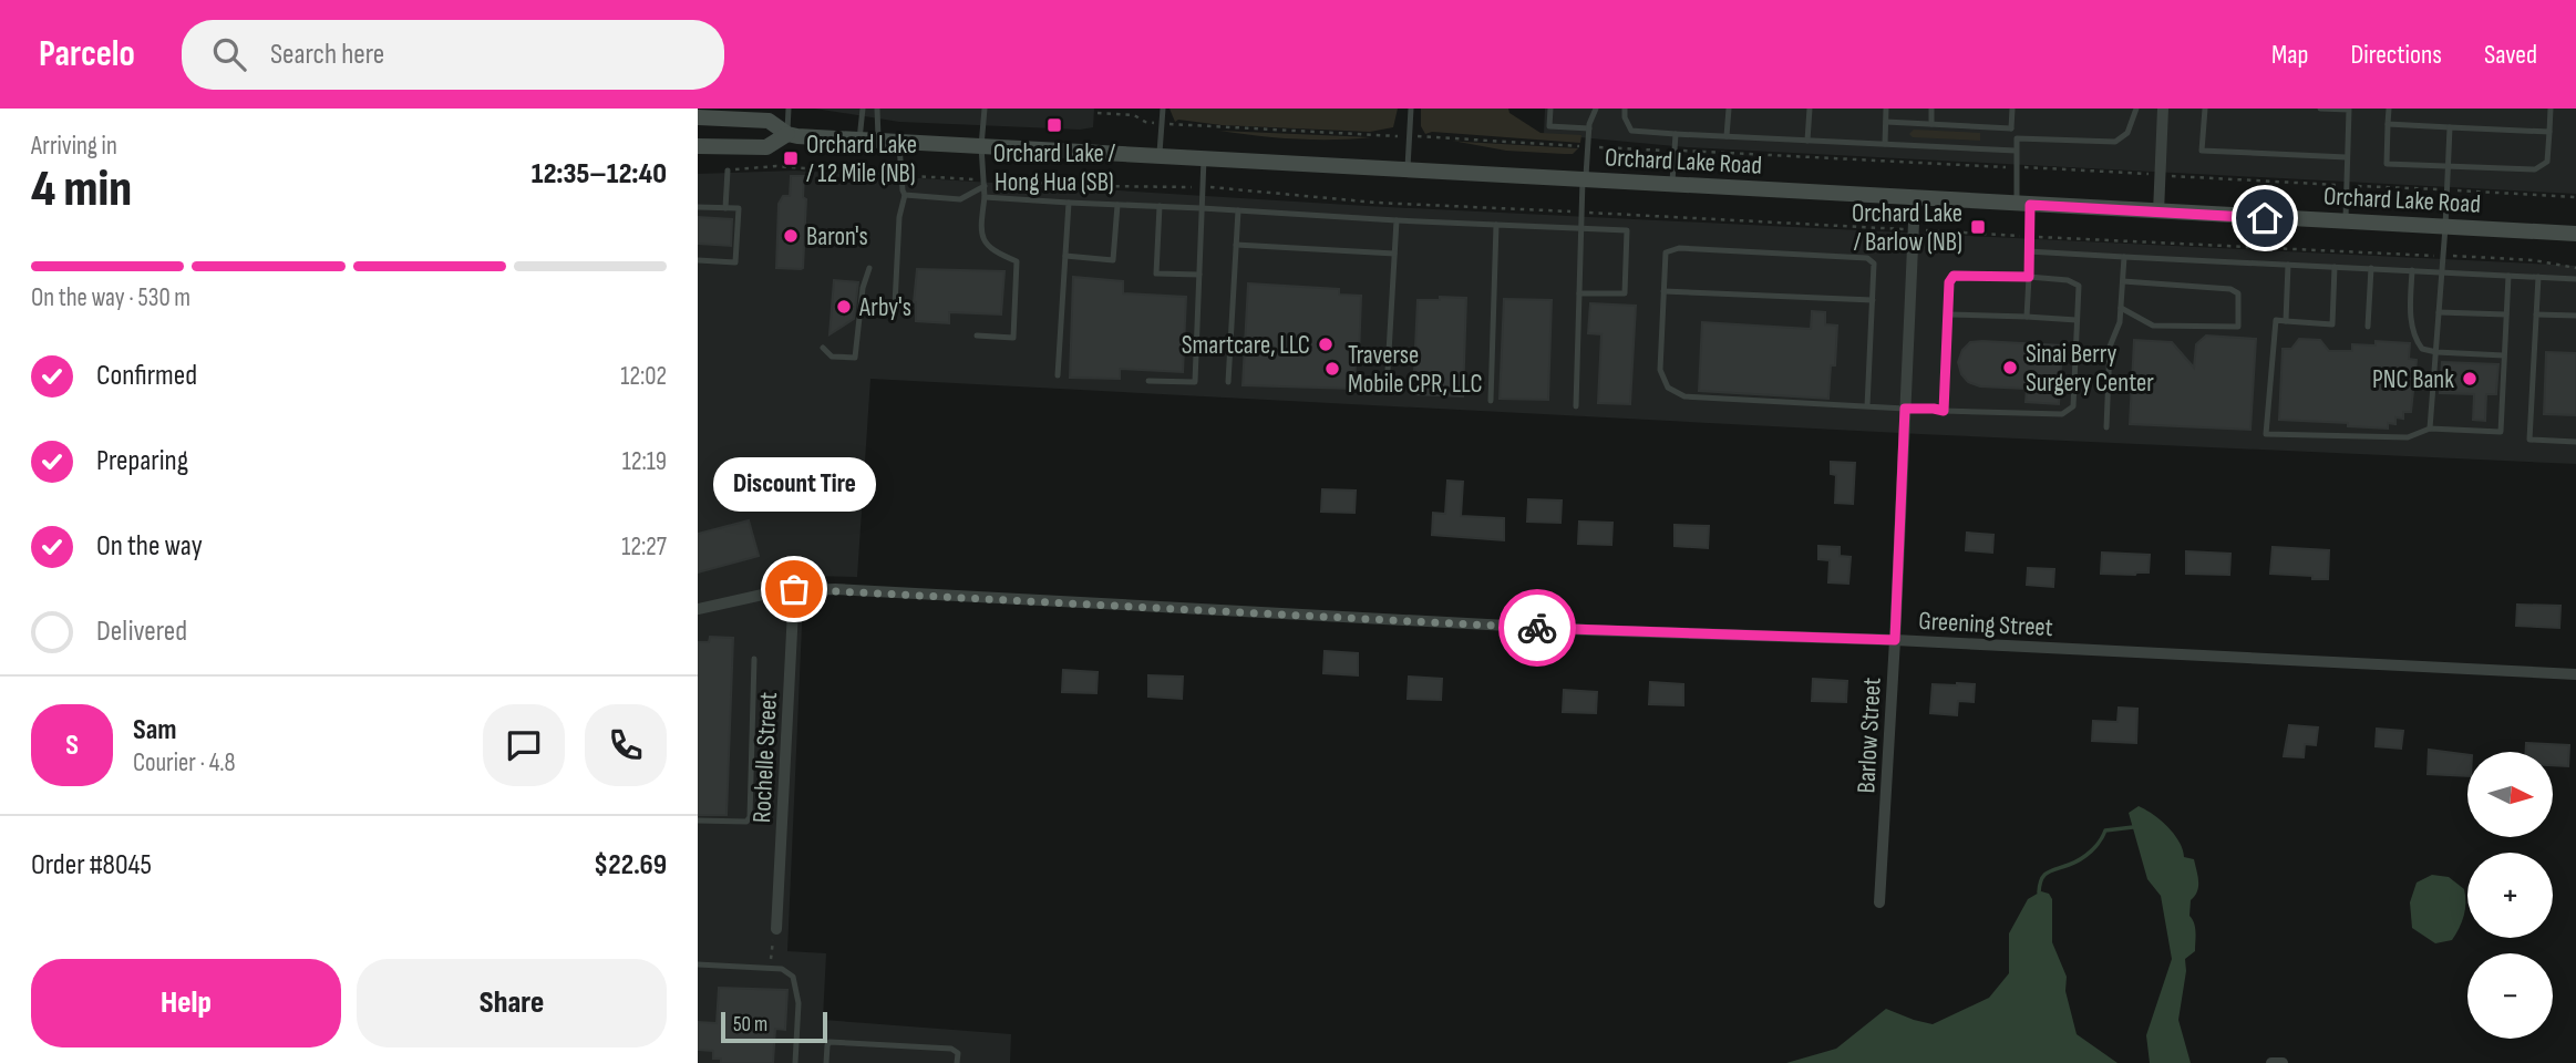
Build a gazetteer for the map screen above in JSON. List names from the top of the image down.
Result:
{
  "streets": {
    "main road": ["Orchard Lake Road"],
    "street": ["Greening Street", "Barlow Street", "Rochelle Street"]
  },
  "crossings": [
    ["Orchard Lake Road", "Barlow Street"],
    ["Greening Street", "Barlow Street"],
    ["Greening Street", "Rochelle Street"]
  ],
  "places": {
    "transit": ["Orchard Lake / Hong Hua (SB)", "Orchard Lake / 12 Mile (NB)", "Orchard Lake / Barlow (NB)"],
    "other": [
      "Baron's",
      "Arby's",
      "Smartcare, LLC",
      "Sinai Berry Surgery Center",
      "Traverse Mobile CPR, LLC",
      "PNC Bank",
      "Discount Tire"
    ]
  },
  "scale_bar": "50 m",
  "north": "right",
  "page": {
    "header": "Parcelo",
    "search": "Search here",
    "nav": ["Map", "Directions", "Saved"],
    "heading": ["4 min", "Arriving in", "12:35–12:40"],
    "panel": [
      "Sam",
      "Courier · 4.8",
      "Order #8045",
      "$22.69"
    ],
    "bar": "On the way · 530 m",
    "list": [
      ["Confirmed", "12:02"],
      ["Preparing", "12:19"],
      ["On the way", "12:27"],
      "Delivered"
    ],
    "bubble": "Discount Tire",
    "round": "S",
    "map_buttons": ["+", "−"],
    "buttons": ["Help", "Share"],
    "scale": "50 m"
  }
}
